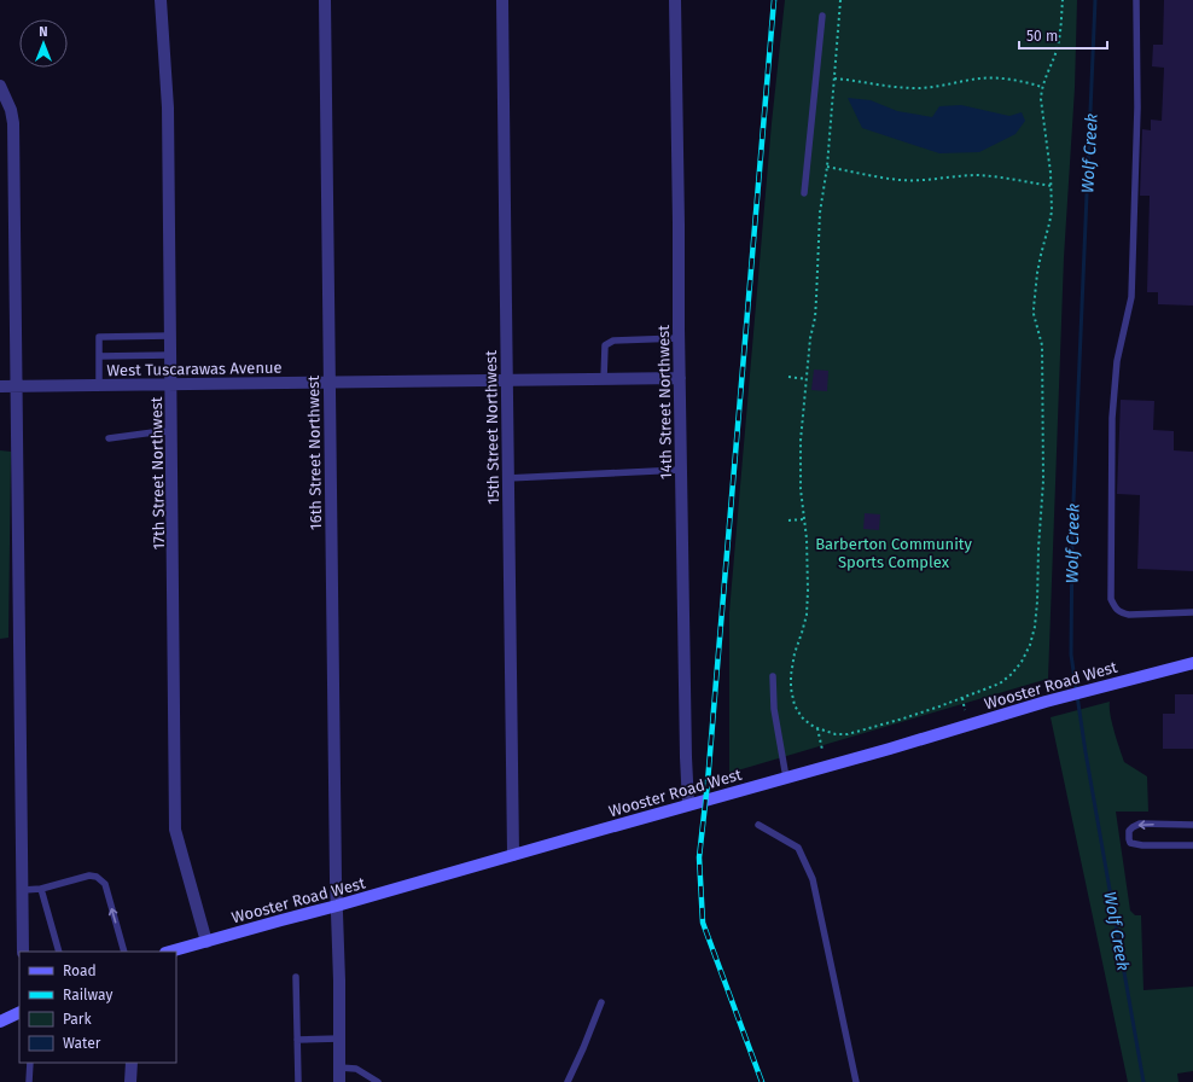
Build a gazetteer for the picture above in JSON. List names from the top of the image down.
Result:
{
  "streets": {
    "main road": ["Wooster Road West"],
    "street": [
      "West Tuscarawas Avenue",
      "14th Street Northwest",
      "15th Street Northwest",
      "16th Street Northwest",
      "17th Street Northwest"
    ]
  },
  "crossings": [
    ["West Tuscarawas Avenue", "14th Street Northwest"],
    ["West Tuscarawas Avenue", "15th Street Northwest"],
    ["West Tuscarawas Avenue", "16th Street Northwest"],
    ["West Tuscarawas Avenue", "17th Street Northwest"],
    ["14th Street Northwest", "Wooster Road West"],
    ["15th Street Northwest", "Wooster Road West"],
    ["16th Street Northwest", "Wooster Road West"],
    ["17th Street Northwest", "Wooster Road West"]
  ],
  "water": ["Wolf Creek"],
  "parks": ["Barberton Community Sports Complex"],
  "legend": [
    "Road",
    "Railway",
    "Park",
    "Water"
  ],
  "scale_bar": "50 m",
  "north": "top"
}
